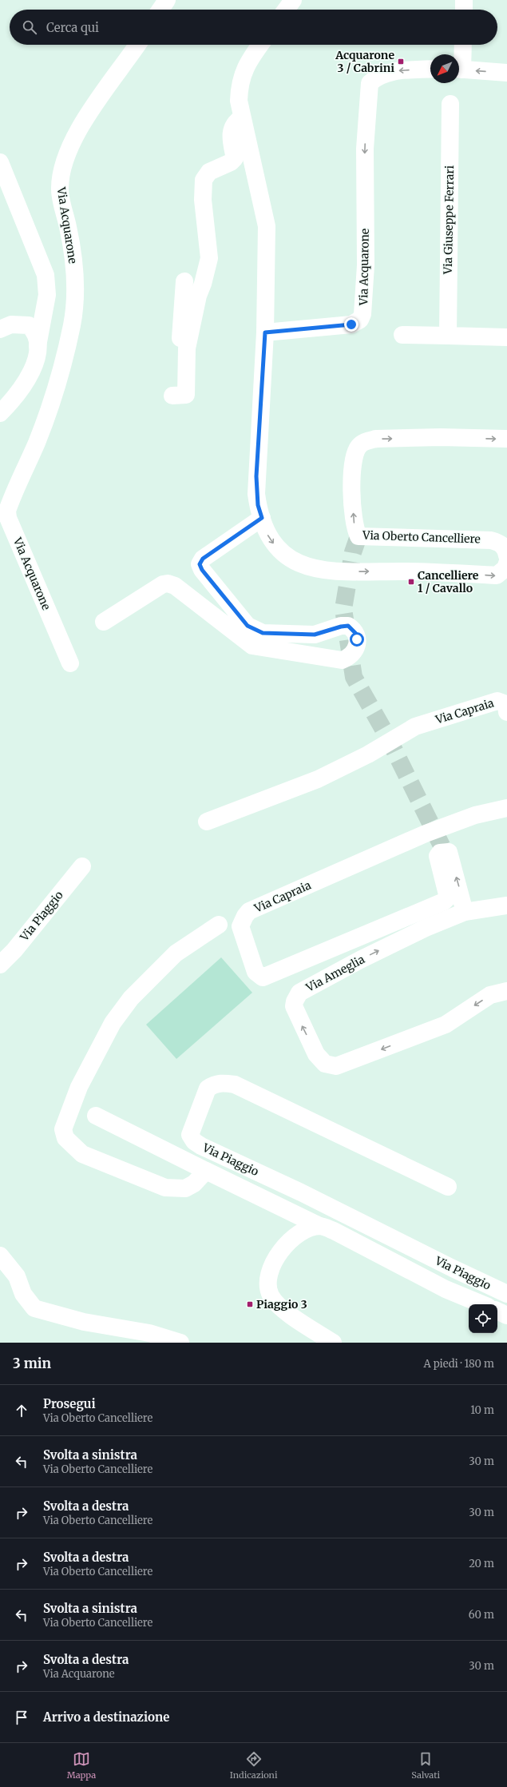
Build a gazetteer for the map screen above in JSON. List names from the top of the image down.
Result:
{
  "streets": {
    "street": [
      "Via Giuseppe Ferrari",
      "Via Acquarone",
      "Via Oberto Cancelliere",
      "Via Capraia",
      "Via Piaggio",
      "Via Ameglia"
    ]
  },
  "crossings": [
    ["Via Capraia", "Via Ameglia"]
  ],
  "places": {
    "transit": ["Acquarone 3 / Cabrini", "Cancelliere 1 / Cavallo", "Piaggio 3"]
  },
  "north": "bottom left",
  "page": {
    "search": "Cerca qui",
    "heading": ["3 min", "A piedi · 180 m"],
    "list": [
      ["Prosegui", "Via Oberto Cancelliere", "10 m"],
      ["Svolta a sinistra", "Via Oberto Cancelliere", "30 m"],
      ["Svolta a destra", "Via Oberto Cancelliere", "30 m"],
      ["Svolta a destra", "Via Oberto Cancelliere", "20 m"],
      ["Svolta a sinistra", "Via Oberto Cancelliere", "60 m"],
      ["Svolta a destra", "Via Acquarone", "30 m"],
      "Arrivo a destinazione"
    ],
    "nav": ["Mappa", "Indicazioni", "Salvati"]
  }
}
